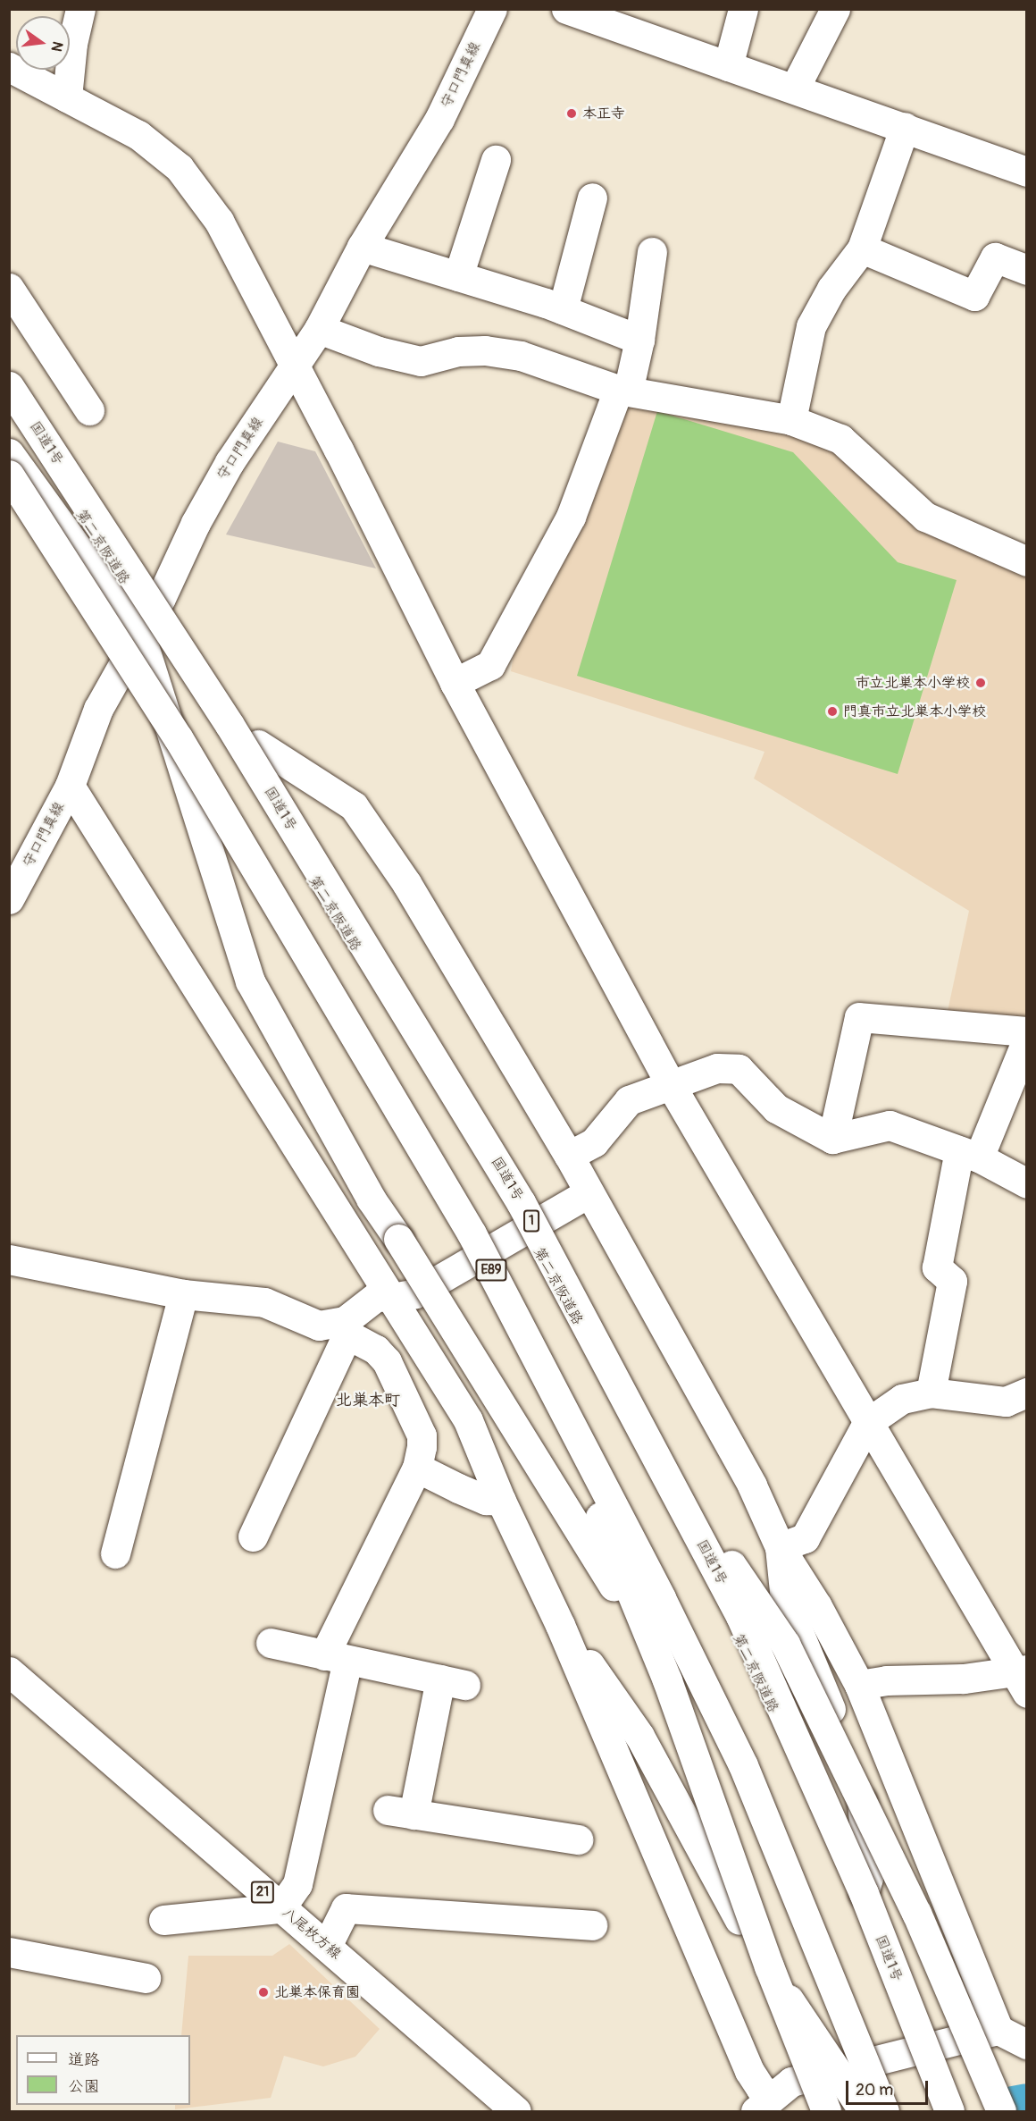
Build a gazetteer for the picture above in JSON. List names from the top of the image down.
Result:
{
  "streets": {
    "main road": [
      "守口門真線",
      "国道1号",
      "第二京阪道路",
      "1",
      "E89",
      "21",
      "八尾枚方線"
    ]
  },
  "districts": ["北巣本町"],
  "places": [
    "本正寺",
    "市立北巣本小学校",
    "門真市立北巣本小学校",
    "北巣本保育園"
  ],
  "legend": ["道路", "公園"],
  "scale_bar": "20 m",
  "north": "right"
}
